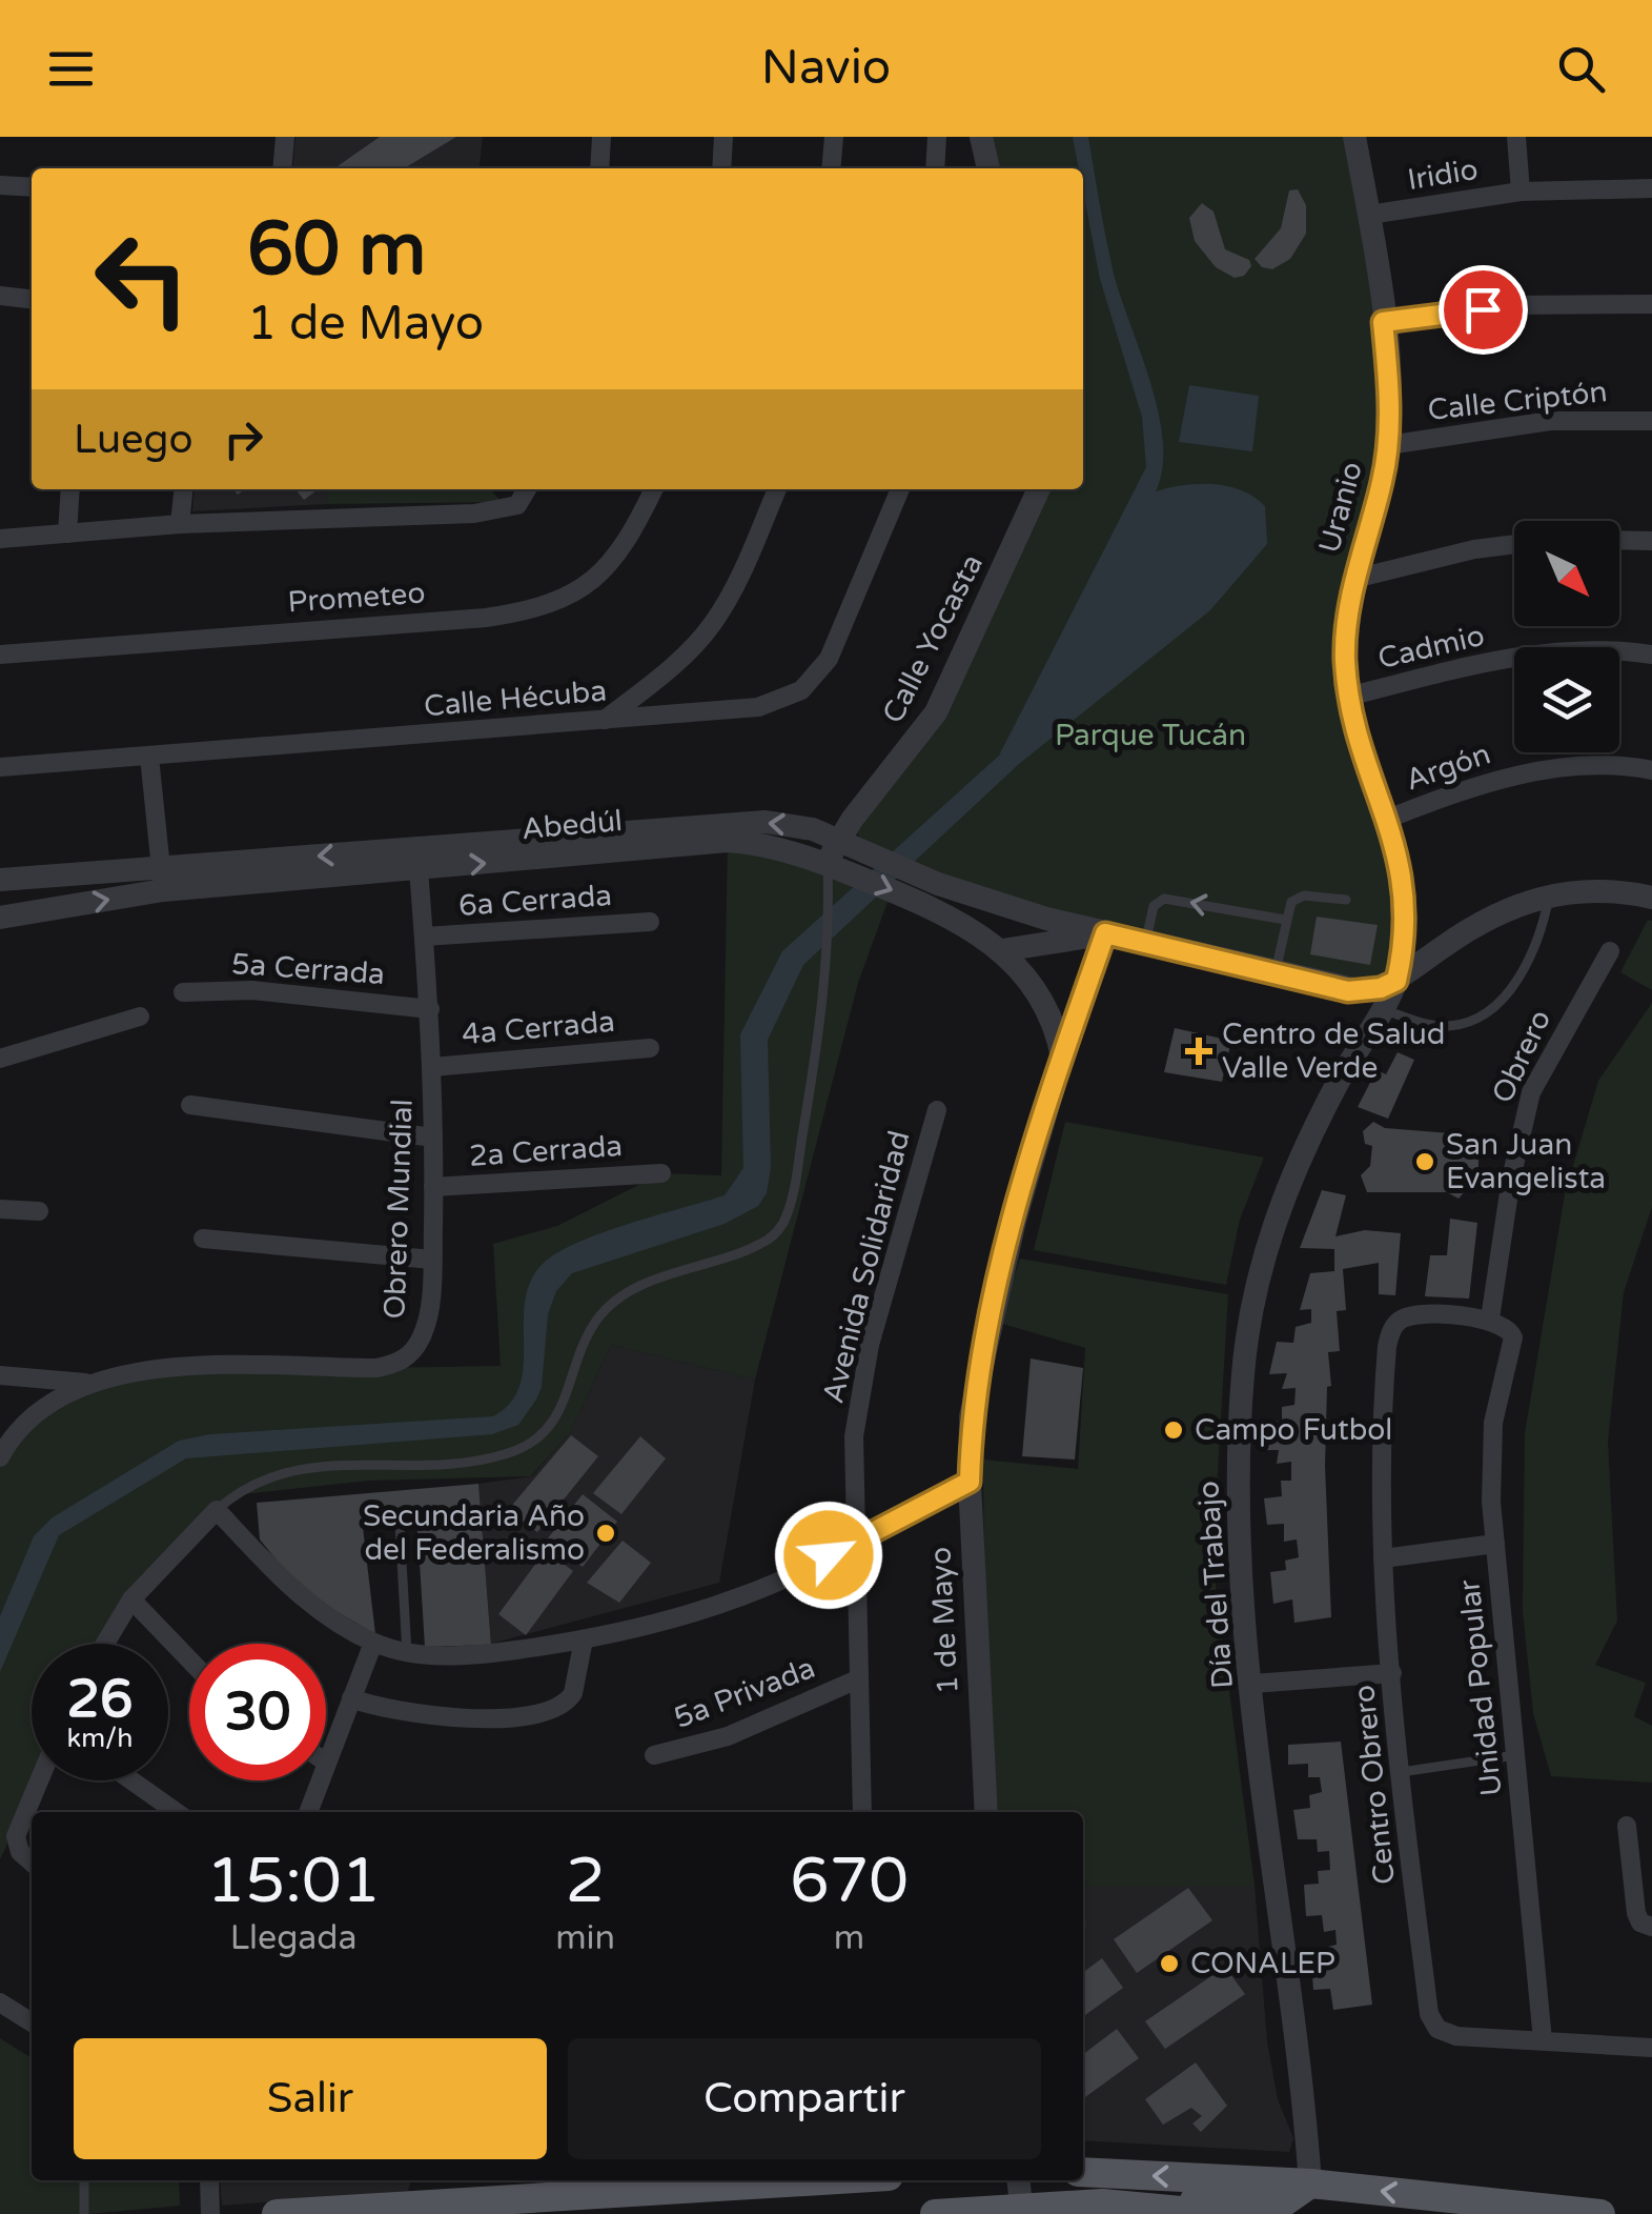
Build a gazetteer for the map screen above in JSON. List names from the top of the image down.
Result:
{
  "streets": {
    "street": [
      "Iridio",
      "Calle Criptón",
      "Uranio",
      "Prometeo",
      "Calle Yocasta",
      "Cadmio",
      "Calle Hécuba",
      "Argón",
      "Abedúl",
      "6a Cerrada",
      "5a Cerrada",
      "4a Cerrada",
      "Obrero",
      "2a Cerrada",
      "Obrero Mundial",
      "Avenida Solidaridad",
      "Día del Trabajo",
      "1 de Mayo",
      "Unidad Popular",
      "5a Privada",
      "Centro Obrero"
    ]
  },
  "crossings": [
    ["Iridio", "Uranio"],
    ["Calle Criptón", "Uranio"],
    ["Uranio", "Cadmio"],
    ["Uranio", "Argón"],
    ["Uranio", "Abedúl"],
    ["Uranio", "Día del Trabajo"],
    ["Calle Yocasta", "Abedúl"],
    ["Abedúl", "Obrero Mundial"],
    ["Abedúl", "1 de Mayo"],
    ["6a Cerrada", "Obrero Mundial"],
    ["5a Cerrada", "Obrero Mundial"],
    ["4a Cerrada", "Obrero Mundial"],
    ["Obrero", "Unidad Popular"],
    ["Obrero", "Centro Obrero"],
    ["2a Cerrada", "Obrero Mundial"],
    ["Avenida Solidaridad", "5a Privada"],
    ["Unidad Popular", "Centro Obrero"]
  ],
  "parks": ["Parque Tucán"],
  "places": {
    "health": ["Centro de Salud Valle Verde"],
    "other": [
      "San Juan Evangelista",
      "Campo Futbol",
      "Secundaria Año del Federalismo",
      "CONALEP"
    ]
  },
  "north": "bottom right",
  "page": {
    "header": "Navio",
    "turn": ["60 m", "1 de Mayo"],
    "then": "Luego",
    "speed": "26 km/h",
    "limit": "30",
    "eta": [
      "15:01",
      "Llegada",
      "2",
      "min",
      "670",
      "m"
    ],
    "buttons": ["Salir", "Compartir"]
  }
}
